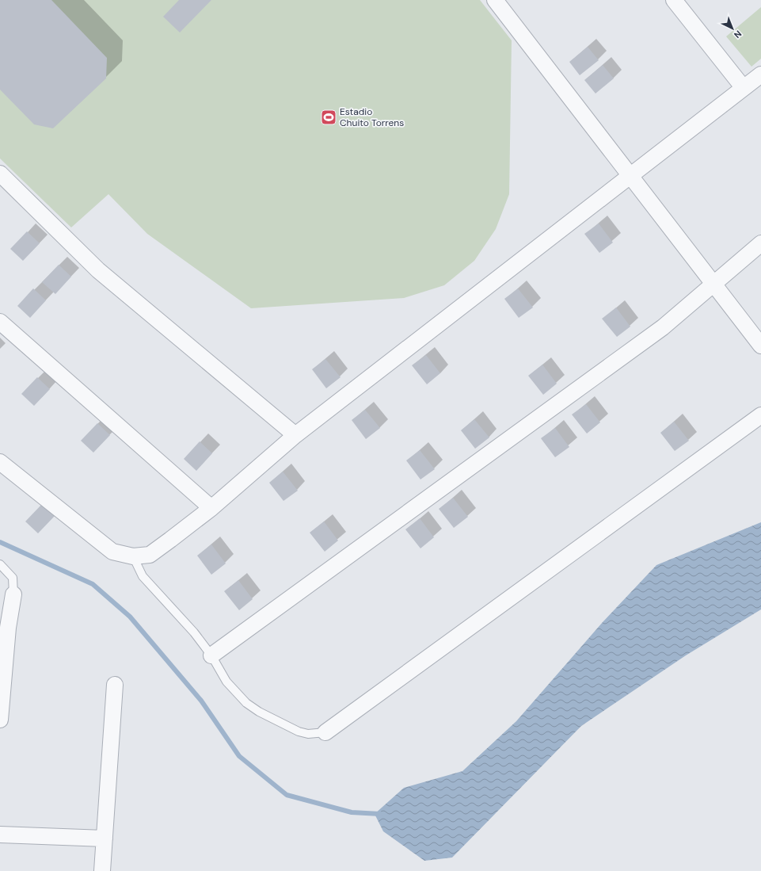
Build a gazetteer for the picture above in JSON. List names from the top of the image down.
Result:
{
  "places": {
    "sports": ["Estadio Chuito Torrens"]
  },
  "north": "bottom right"
}
